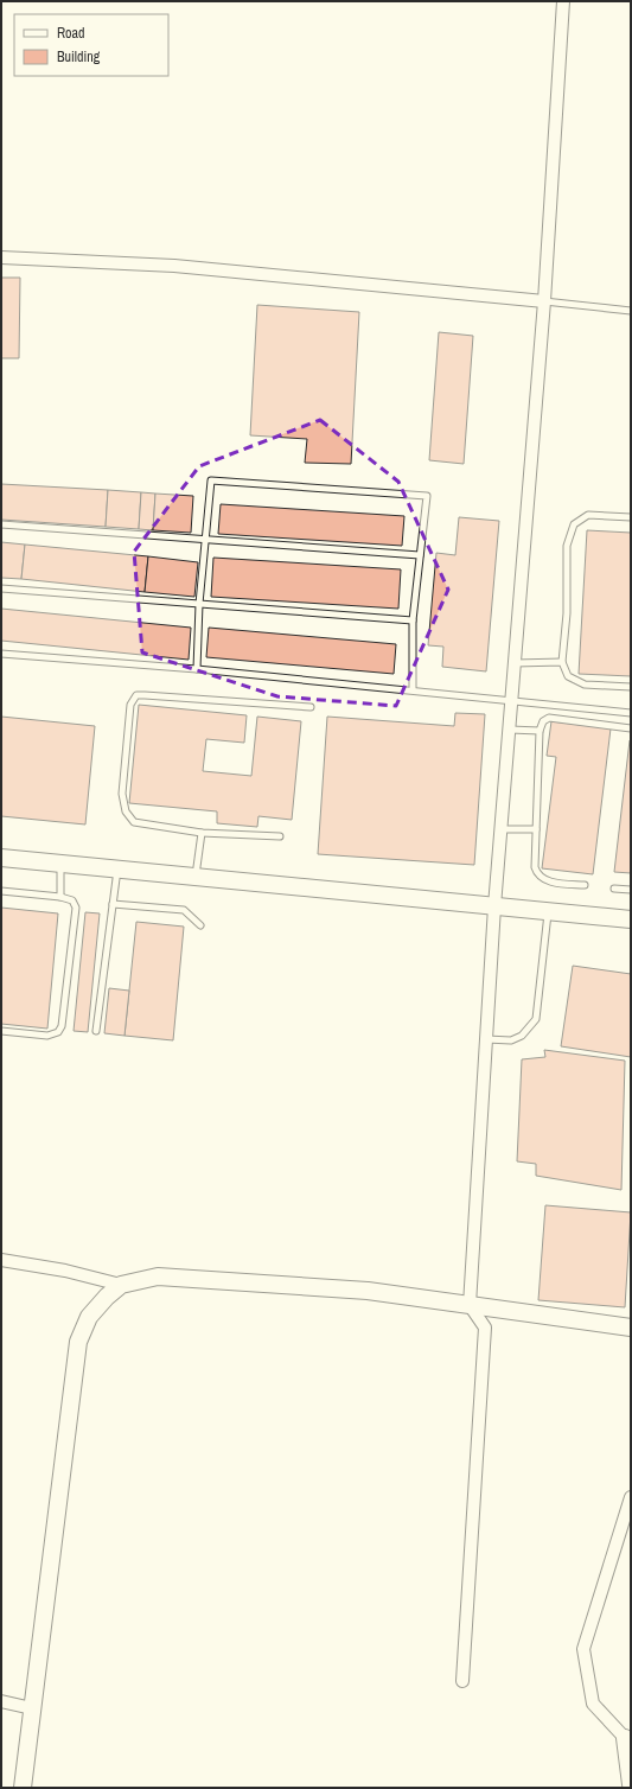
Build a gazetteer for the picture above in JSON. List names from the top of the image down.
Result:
{
  "legend": ["Road", "Building"]
}
